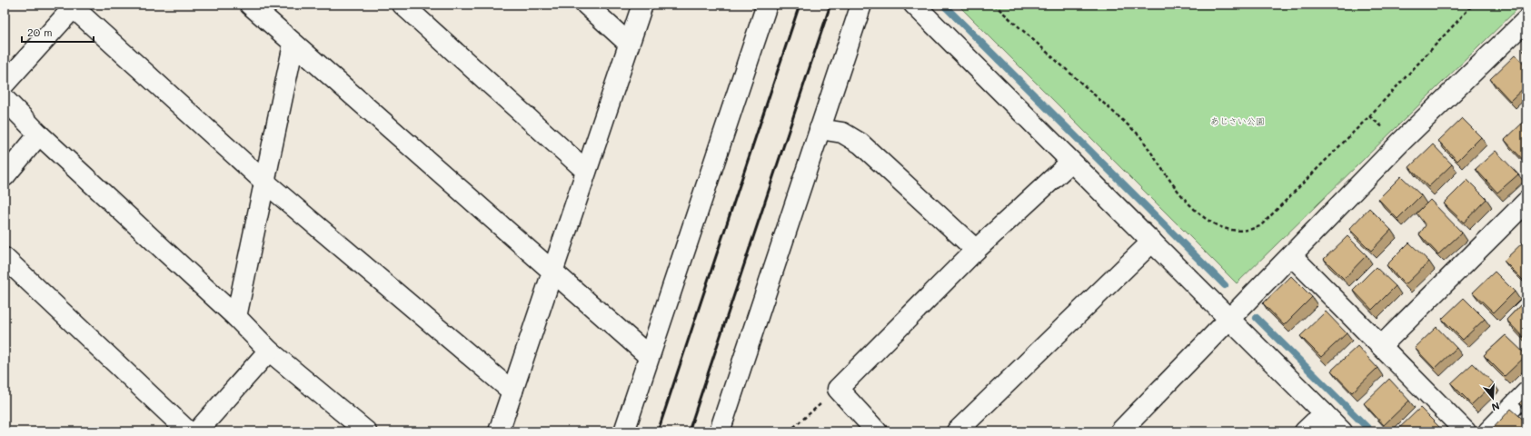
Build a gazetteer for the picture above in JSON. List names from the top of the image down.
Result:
{
  "parks": ["あじさい公園"],
  "scale_bar": "20 m",
  "north": "bottom"
}
